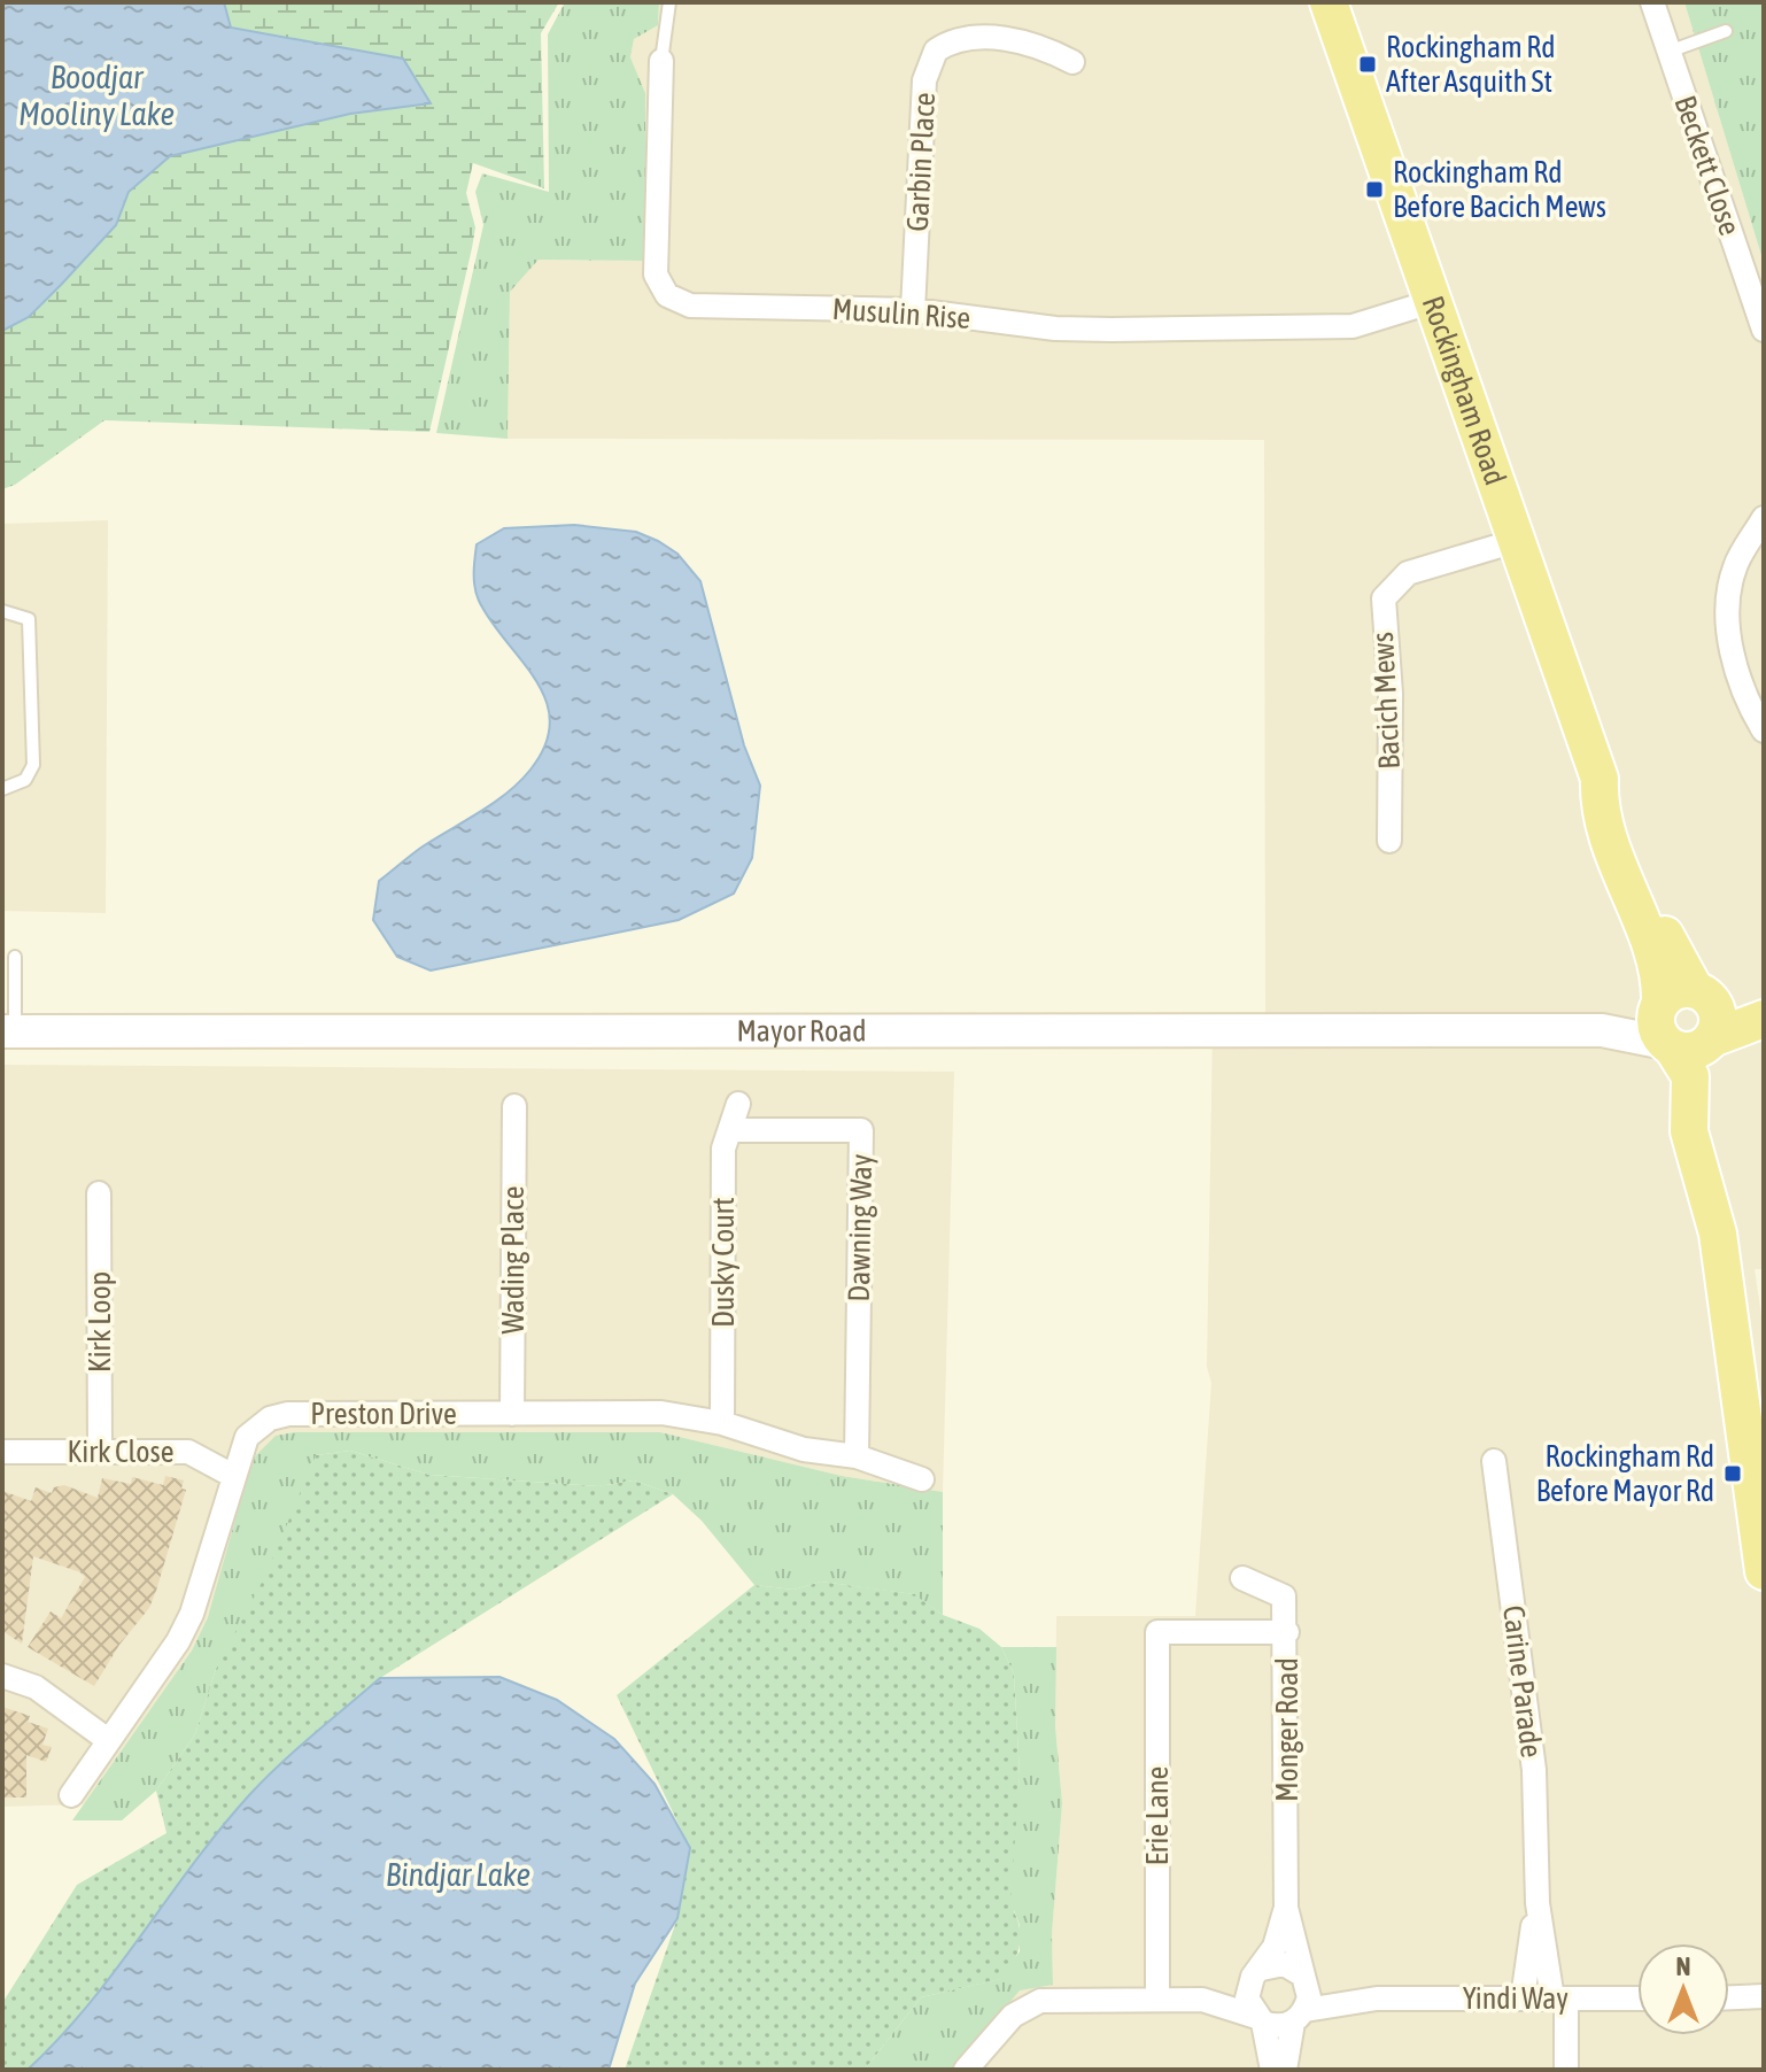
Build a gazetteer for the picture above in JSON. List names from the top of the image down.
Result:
{
  "streets": {
    "main road": ["Rockingham Road", "Mayor Road"],
    "street": [
      "Garbin Place",
      "Beckett Close",
      "Musulin Rise",
      "Bacich Mews",
      "Dawning Way",
      "Wading Place",
      "Dusky Court",
      "Kirk Loop",
      "Preston Drive",
      "Kirk Close",
      "Carine Parade",
      "Monger Road",
      "Erie Lane",
      "Yindi Way"
    ]
  },
  "crossings": [
    ["Garbin Place", "Musulin Rise"],
    ["Musulin Rise", "Rockingham Road"],
    ["Rockingham Road", "Bacich Mews"],
    ["Rockingham Road", "Mayor Road"],
    ["Dawning Way", "Dusky Court"],
    ["Dawning Way", "Preston Drive"],
    ["Wading Place", "Preston Drive"],
    ["Dusky Court", "Preston Drive"],
    ["Kirk Loop", "Kirk Close"],
    ["Preston Drive", "Kirk Close"],
    ["Carine Parade", "Yindi Way"],
    ["Monger Road", "Erie Lane"],
    ["Monger Road", "Yindi Way"],
    ["Erie Lane", "Yindi Way"]
  ],
  "water": ["Boodjar Mooliny Lake", "Bindjar Lake"],
  "places": {
    "transit": ["Rockingham Rd After Asquith St", "Rockingham Rd Before Bacich Mews", "Rockingham Rd Before Mayor Rd"]
  },
  "north": "top"
}
